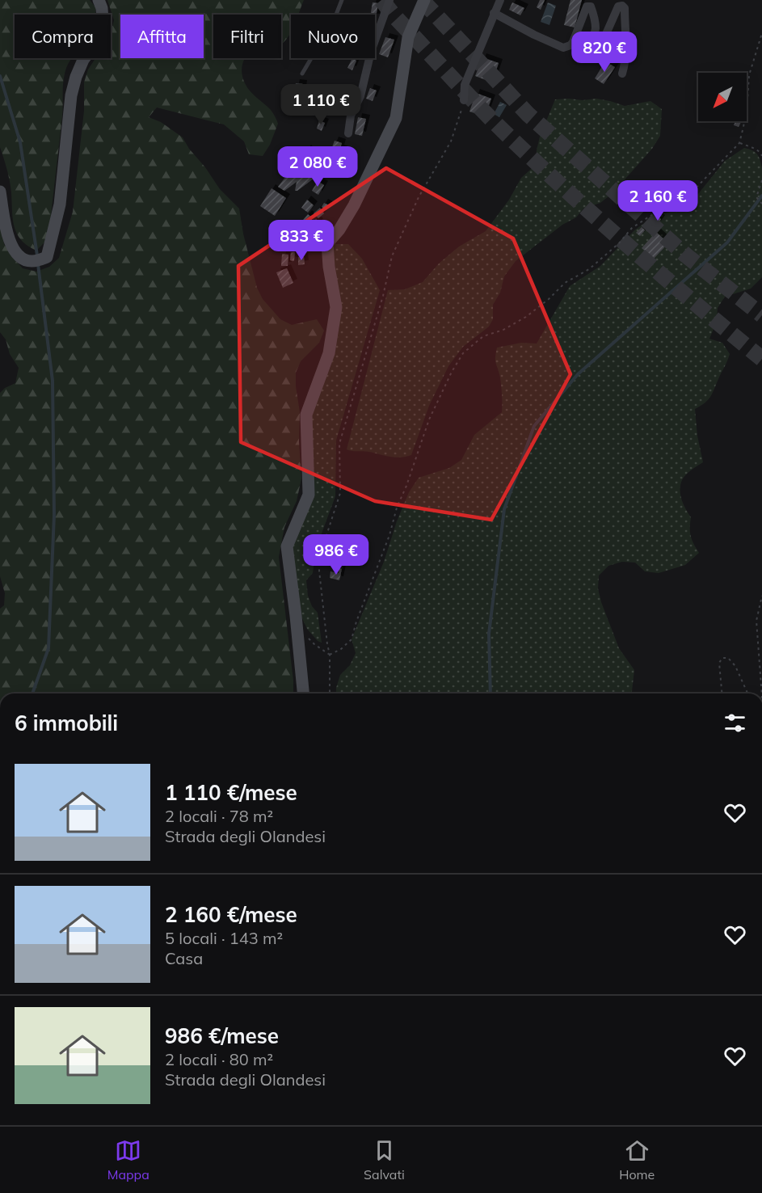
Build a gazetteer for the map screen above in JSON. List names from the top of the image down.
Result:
{
  "north": "bottom left",
  "page": {
    "chip": [
      "Compra",
      "Affitta",
      "Filtri",
      "Nuovo"
    ],
    "price": [
      "820 €",
      "1 110 €",
      "2 080 €",
      "2 160 €",
      "833 €",
      "986 €"
    ],
    "heading": "6 immobili",
    "list": [
      {
        "name": "1 110 €/mese",
        "note": "2 locali · 78 m² · Strada degli Olandesi"
      },
      {
        "name": "2 160 €/mese",
        "note": "5 locali · 143 m² · Casa"
      },
      {
        "name": "986 €/mese",
        "note": "2 locali · 80 m² · Strada degli Olandesi"
      }
    ],
    "tabs": ["Mappa", "Salvati", "Home"]
  }
}
